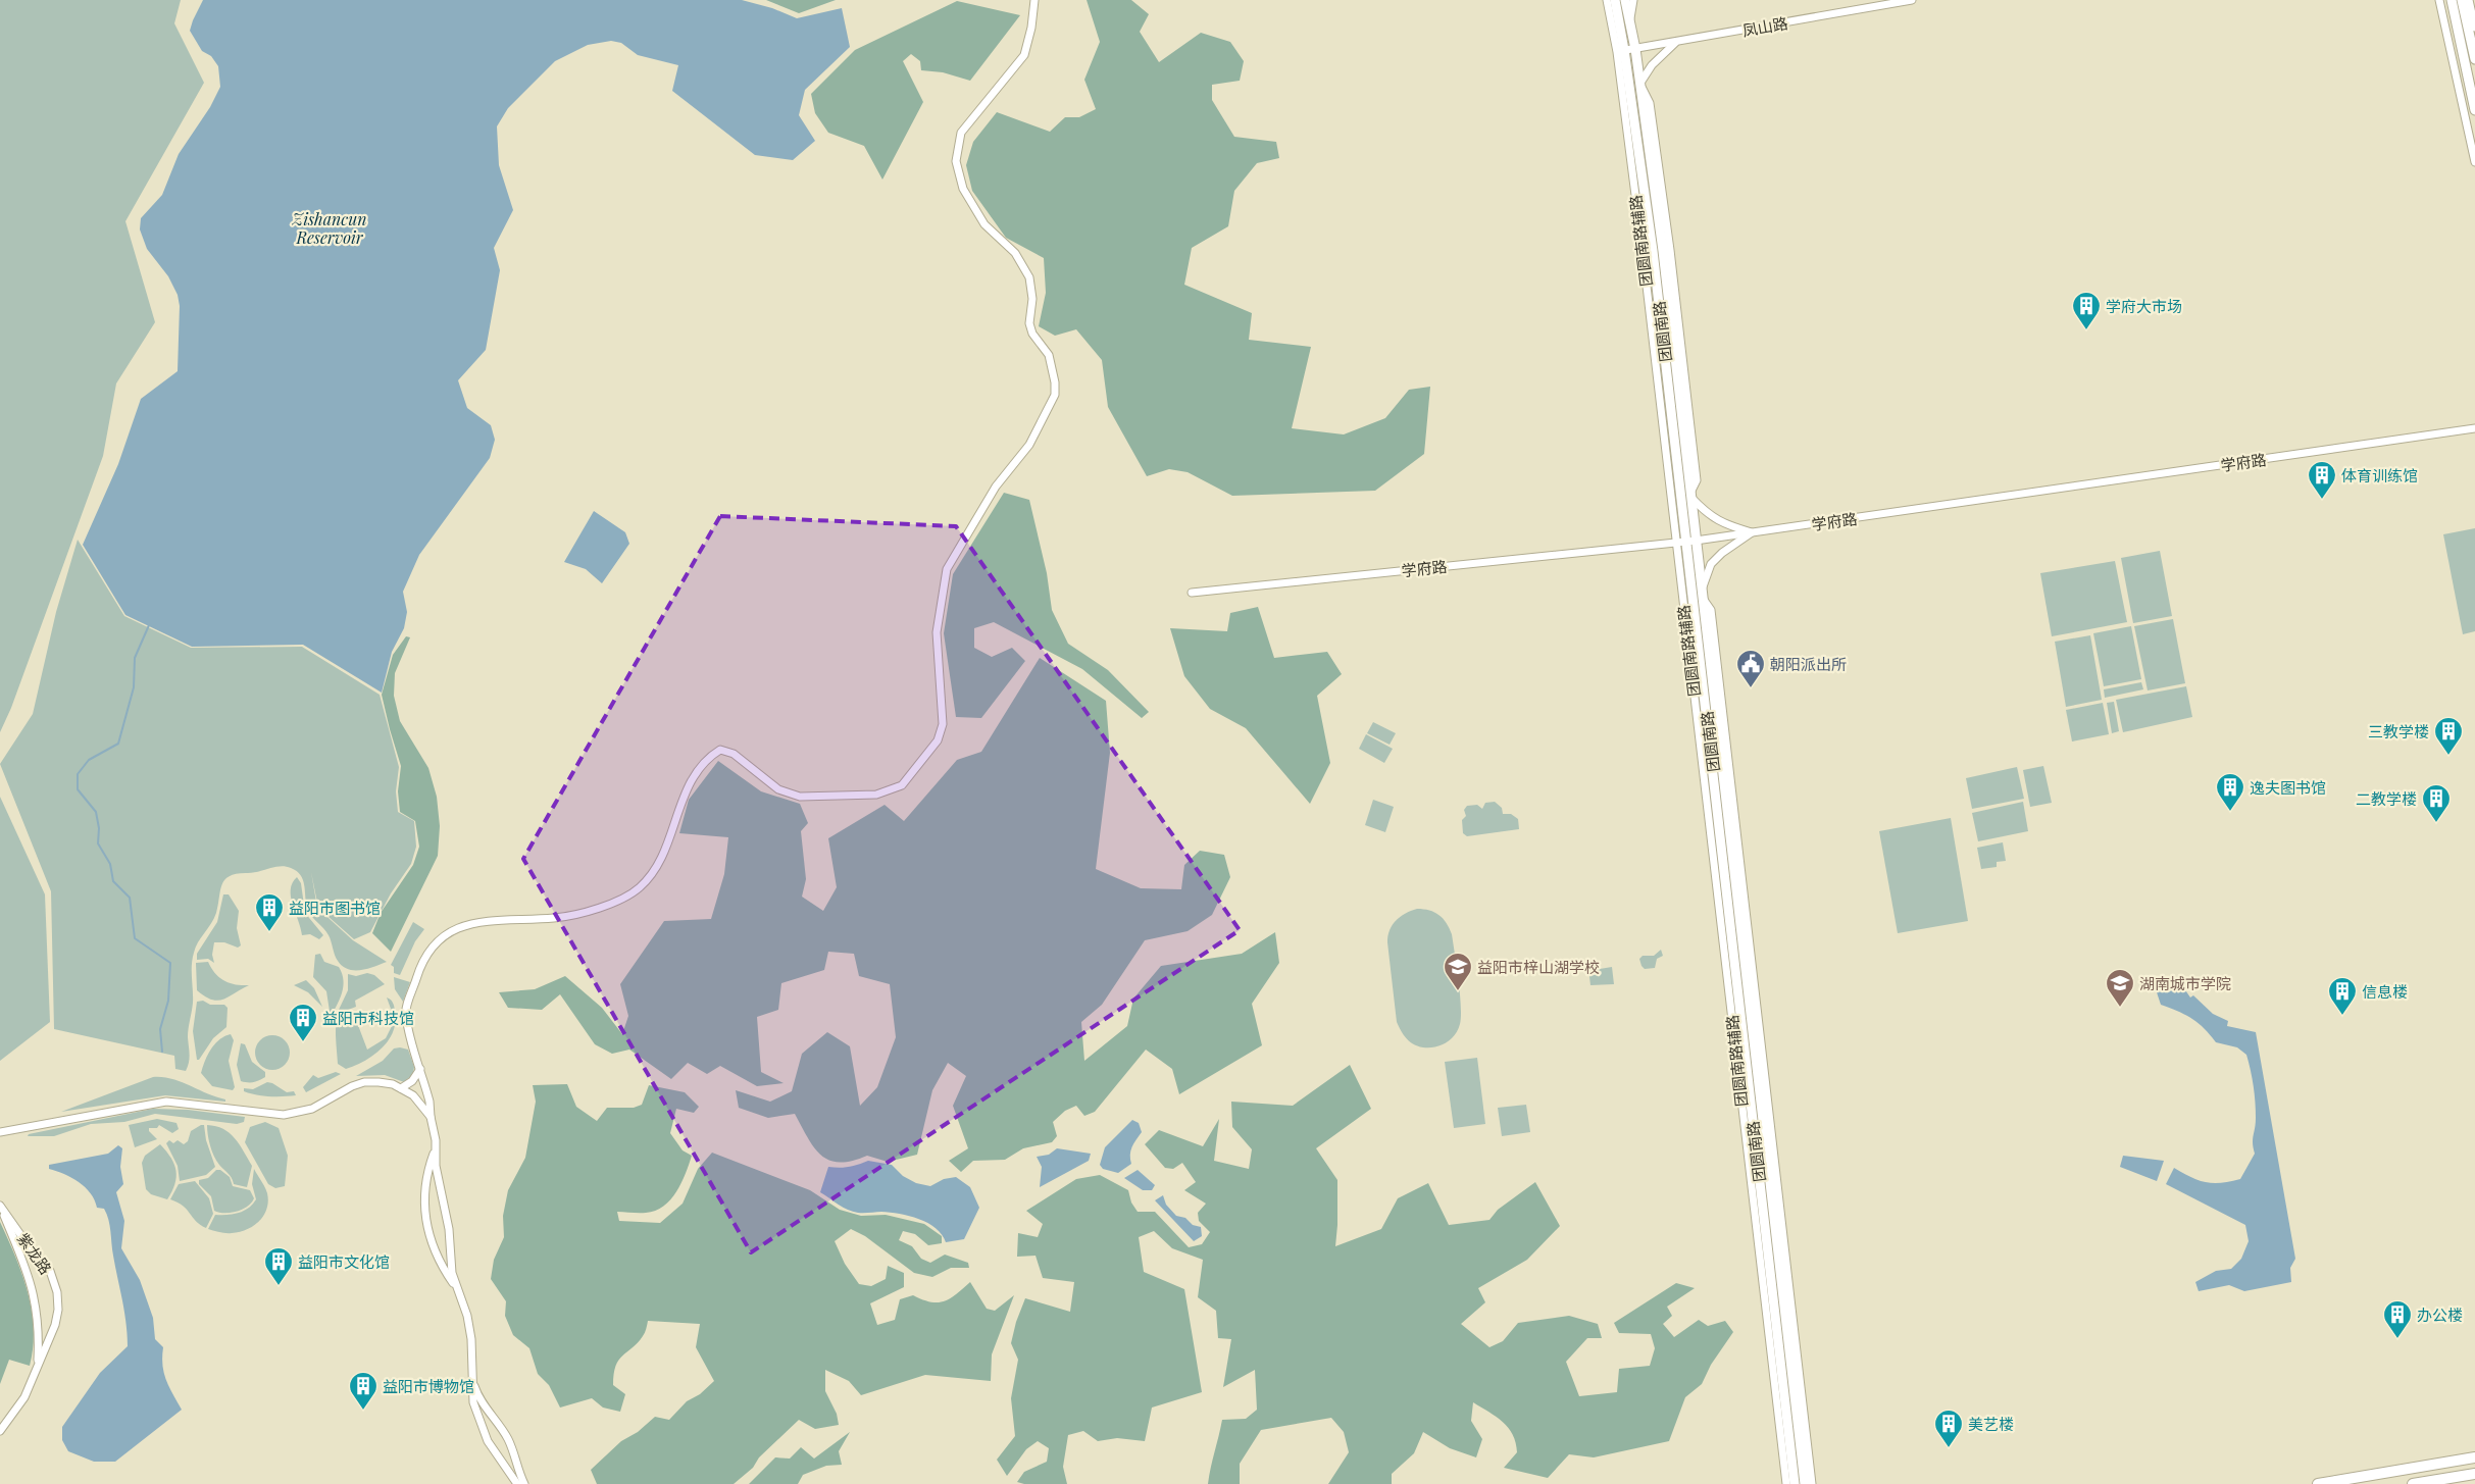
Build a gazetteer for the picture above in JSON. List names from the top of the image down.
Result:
{
  "streets": {
    "main road": ["团圆南路"],
    "street": [
      "凤山路",
      "团圆南路辅路",
      "学府路",
      "紫龙路"
    ]
  },
  "crossings": [
    ["凤山路", "团圆南路辅路"],
    ["凤山路", "团圆南路"],
    ["团圆南路辅路", "团圆南路"],
    ["团圆南路辅路", "学府路"],
    ["团圆南路", "学府路"]
  ],
  "water": ["Zishancun Reservoir"],
  "places": {
    "building": [
      "学府大市场",
      "体育训练馆",
      "三教学楼",
      "逸夫图书馆",
      "二教学楼",
      "益阳市图书馆",
      "信息楼",
      "益阳市科技馆",
      "益阳市文化馆",
      "办公楼",
      "益阳市博物馆",
      "美艺楼"
    ],
    "public building": ["朝阳派出所"],
    "school or university": ["益阳市梓山湖学校", "湖南城市学院"]
  }
}
